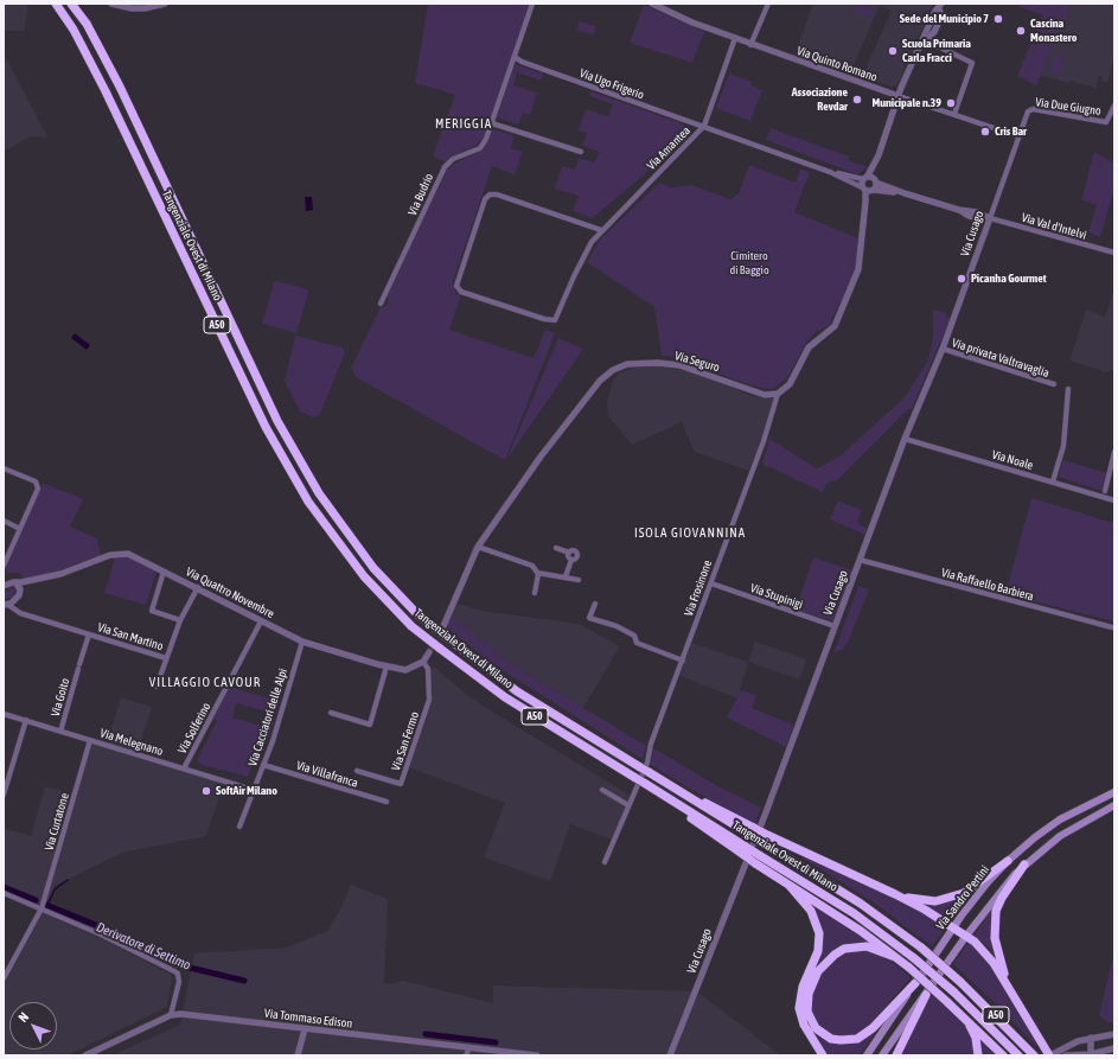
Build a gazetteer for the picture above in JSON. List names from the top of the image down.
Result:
{
  "streets": {
    "highway": ["Tangenziale Ovest di Milano", "A50"],
    "main road": ["Via Sandro Pertini"],
    "street": [
      "Via Quinto Romano",
      "Via Ugo Frigerio",
      "Via Due Giugno",
      "Via Amantea",
      "Via Budrio",
      "Via Val d'Intelvi",
      "Via Cusago",
      "Via privata Valtravaglia",
      "Via Seguro",
      "Via Noale",
      "Via Raffaello Barbiera",
      "Via Frosinone",
      "Via Quattro Novembre",
      "Via Stupinigi",
      "Via San Martino",
      "Via Goito",
      "Via Cacciatori delle Alpi",
      "Via Solferino",
      "Via San Fermo",
      "Via Melegnano",
      "Via Villafranca",
      "Via Curtatone",
      "Via Tommaso Edison"
    ]
  },
  "crossings": [
    ["Via Quinto Romano", "Via Amantea"],
    ["Via Quinto Romano", "Via Cusago"],
    ["Via Ugo Frigerio", "Via Amantea"],
    ["Via Ugo Frigerio", "Via Budrio"],
    ["Via Due Giugno", "Via Cusago"],
    ["Via Val d'Intelvi", "Via Cusago"],
    ["Via Cusago", "Via privata Valtravaglia"],
    ["Via Cusago", "Via Noale"],
    ["Via Cusago", "Via Raffaello Barbiera"],
    ["Via Cusago", "Via Stupinigi"],
    ["Tangenziale Ovest di Milano", "Via Frosinone"],
    ["Via Seguro", "Via Frosinone"],
    ["Via Frosinone", "Via Stupinigi"],
    ["Via Quattro Novembre", "Via San Martino"],
    ["Via Quattro Novembre", "Via Cacciatori delle Alpi"],
    ["Via Quattro Novembre", "Via Solferino"],
    ["Via Quattro Novembre", "Via San Fermo"],
    ["Via San Martino", "Via Goito"],
    ["Via Goito", "Via Melegnano"],
    ["Via Cacciatori delle Alpi", "Via Melegnano"],
    ["Via Cacciatori delle Alpi", "Via Villafranca"],
    ["Via Solferino", "Via Melegnano"],
    ["Via Melegnano", "Via Curtatone"]
  ],
  "districts": ["MERIGGIA", "ISOLA GIOVANNINA", "VILLAGGIO CAVOUR"],
  "water": ["Derivatore di Settimo"],
  "parks": ["Cimitero di Baggio"],
  "places": [
    "Sede del Municipio 7",
    "Cascina Monastero",
    "Scuola Primaria Carla Fracci",
    "Associazione Revdar",
    "Municipale n.39",
    "Cris Bar",
    "Picanha Gourmet",
    "SoftAir Milano"
  ],
  "north": "top left"
}
